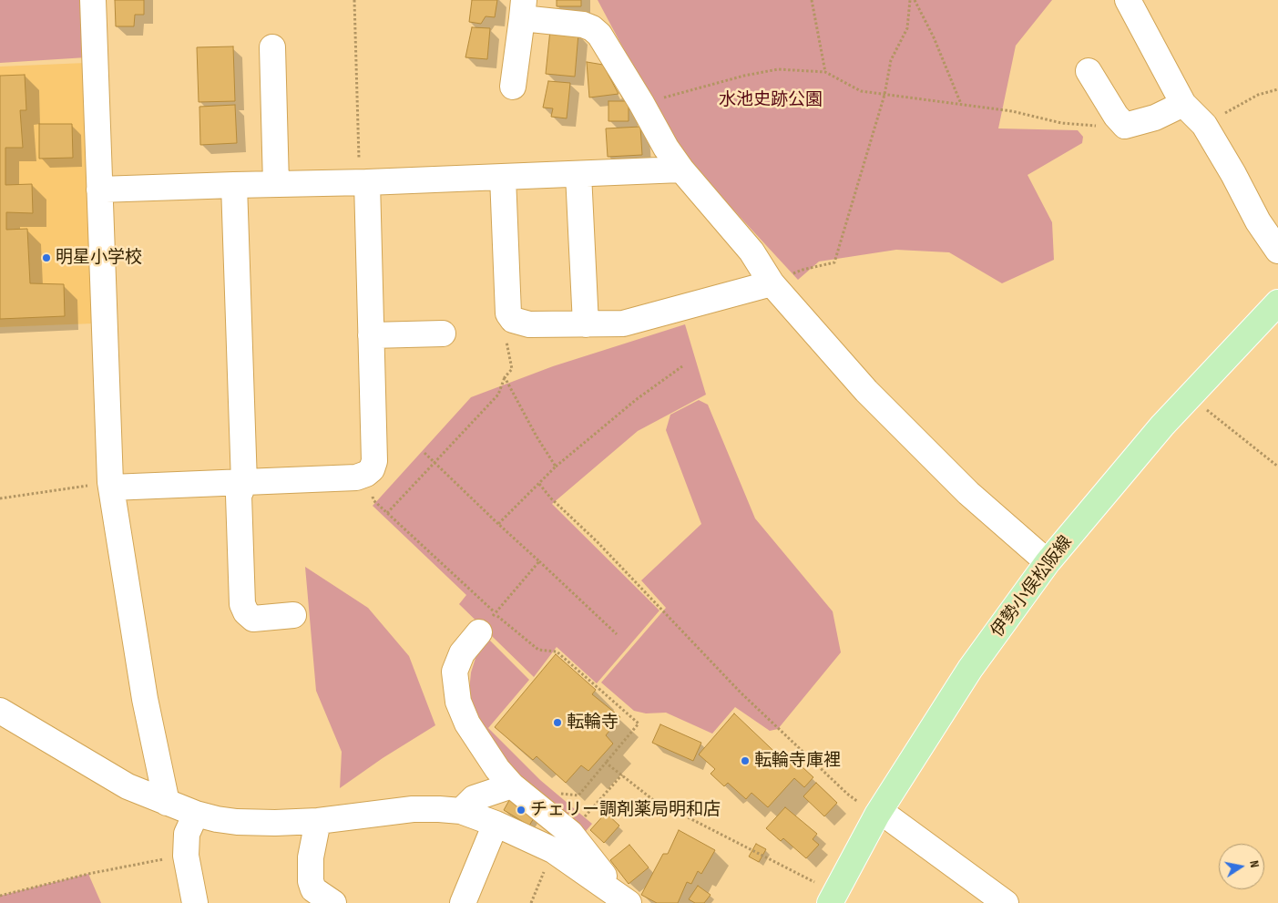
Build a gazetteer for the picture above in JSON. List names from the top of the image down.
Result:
{
  "streets": {
    "main road": ["伊勢小俣松阪線"]
  },
  "parks": ["水池史跡公園"],
  "places": [
    "明星小学校",
    "転輪寺",
    "転輪寺庫裡",
    "チェリー調剤薬局明和店"
  ],
  "north": "right"
}
